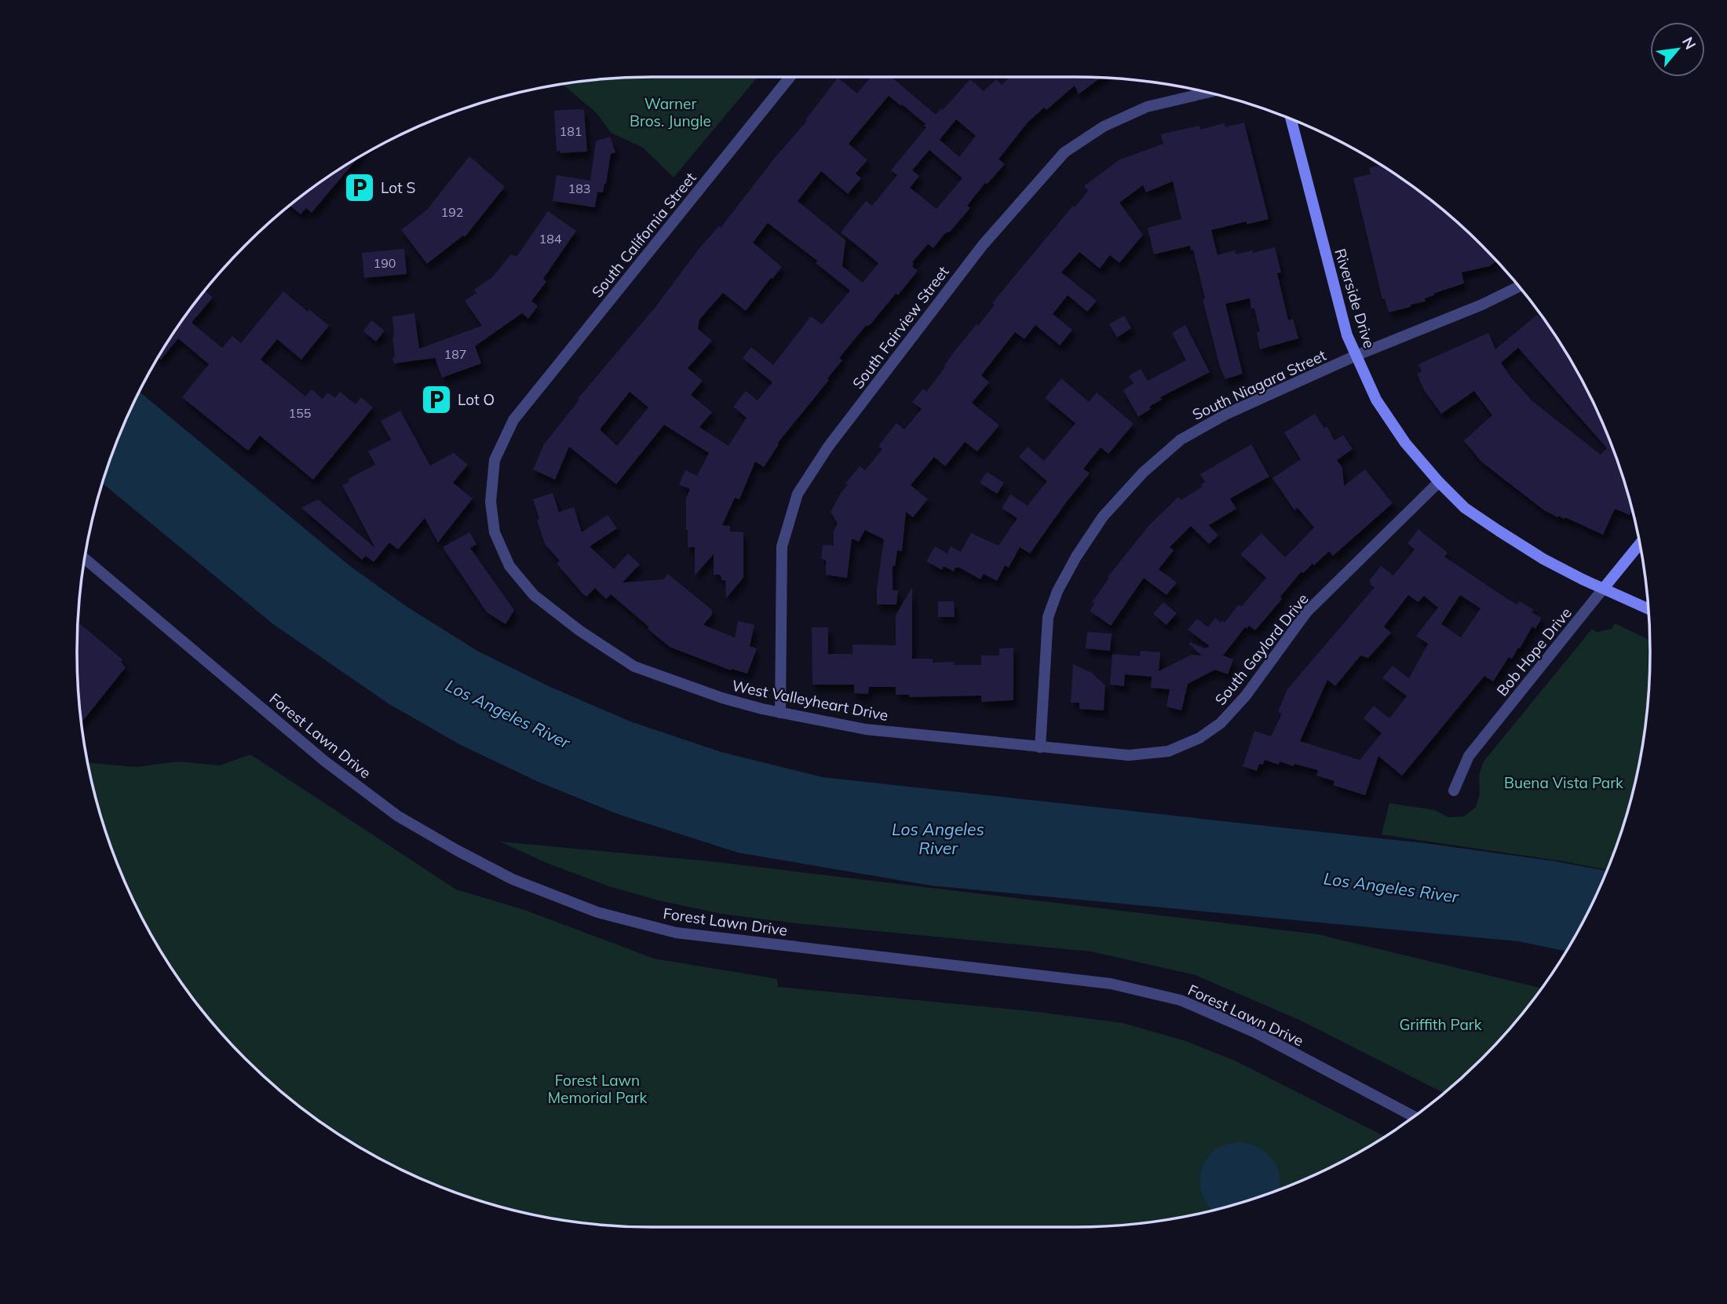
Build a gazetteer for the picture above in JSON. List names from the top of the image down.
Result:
{
  "streets": {
    "main road": ["Riverside Drive", "Bob Hope Drive"],
    "street": [
      "South California Street",
      "South Fairview Street",
      "South Niagara Street",
      "South Gaylord Drive",
      "West Valleyheart Drive",
      "Forest Lawn Drive"
    ]
  },
  "crossings": [
    ["South California Street", "West Valleyheart Drive"],
    ["Riverside Drive", "South Niagara Street"],
    ["Riverside Drive", "South Gaylord Drive"],
    ["Riverside Drive", "Bob Hope Drive"],
    ["South Fairview Street", "West Valleyheart Drive"],
    ["South Niagara Street", "West Valleyheart Drive"],
    ["South Gaylord Drive", "West Valleyheart Drive"]
  ],
  "water": ["Los Angeles River"],
  "parks": [
    "Warner Bros. Jungle",
    "Buena Vista Park",
    "Griffith Park",
    "Forest Lawn Memorial Park"
  ],
  "places": {
    "parking": ["Lot S", "Lot O"]
  },
  "house_numbers": [
    "181",
    "183",
    "192",
    "184",
    "190",
    "187",
    "155"
  ],
  "north": "top right"
}
